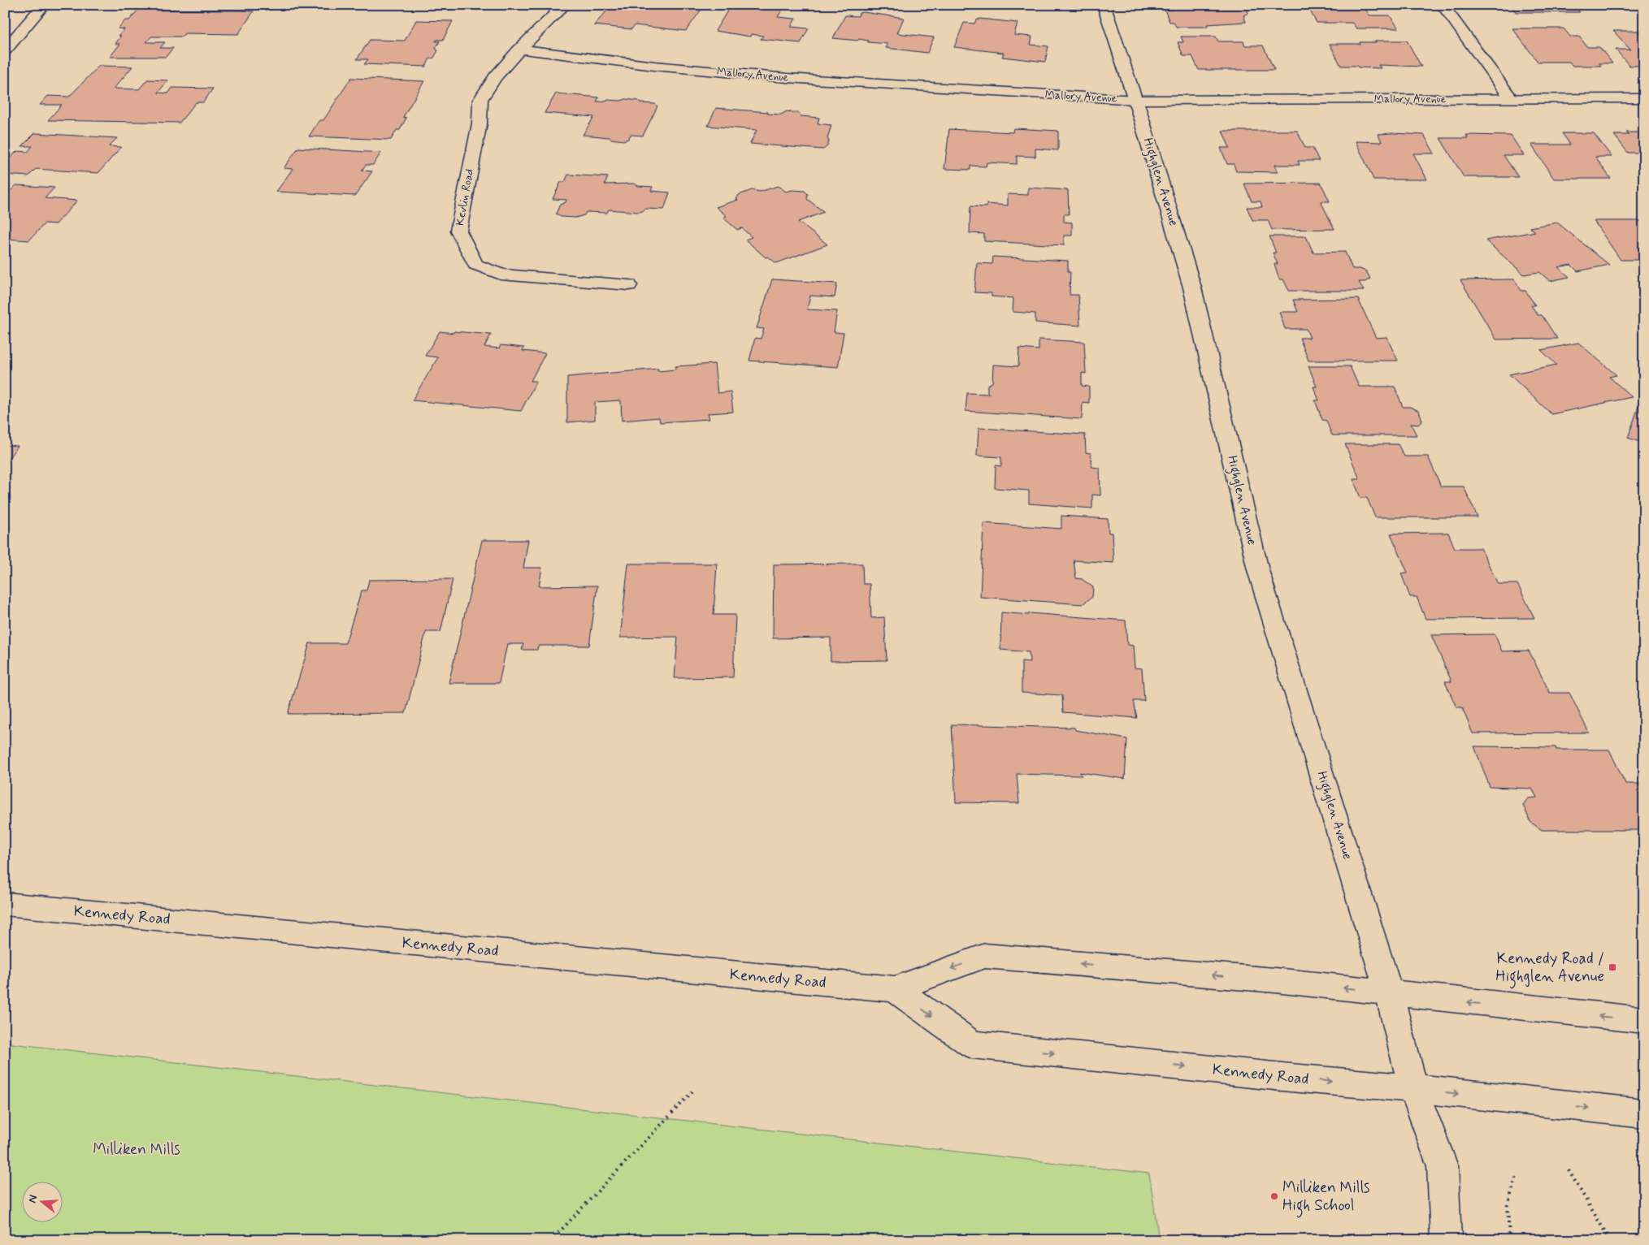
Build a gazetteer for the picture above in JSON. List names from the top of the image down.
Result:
{
  "streets": {
    "street": [
      "Mallory Avenue",
      "Highglen Avenue",
      "Kevlin Road",
      "Kennedy Road"
    ]
  },
  "crossings": [
    ["Mallory Avenue", "Highglen Avenue"],
    ["Mallory Avenue", "Kevlin Road"],
    ["Highglen Avenue", "Kennedy Road"]
  ],
  "parks": ["Milliken Mills"],
  "places": {
    "transit": ["Kennedy Road / Highglen Avenue"],
    "other": ["Milliken Mills High School"]
  },
  "north": "left"
}
